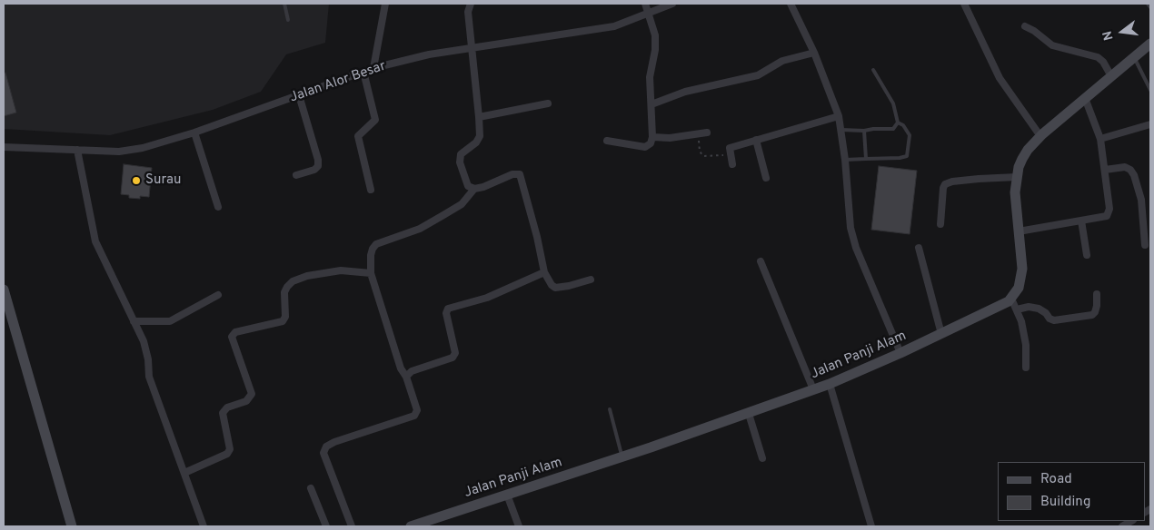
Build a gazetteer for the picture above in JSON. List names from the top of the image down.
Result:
{
  "streets": {
    "main road": ["Jalan Panji Alam"],
    "street": ["Jalan Alor Besar"]
  },
  "places": ["Surau"],
  "legend": ["Road", "Building"],
  "north": "left"
}
